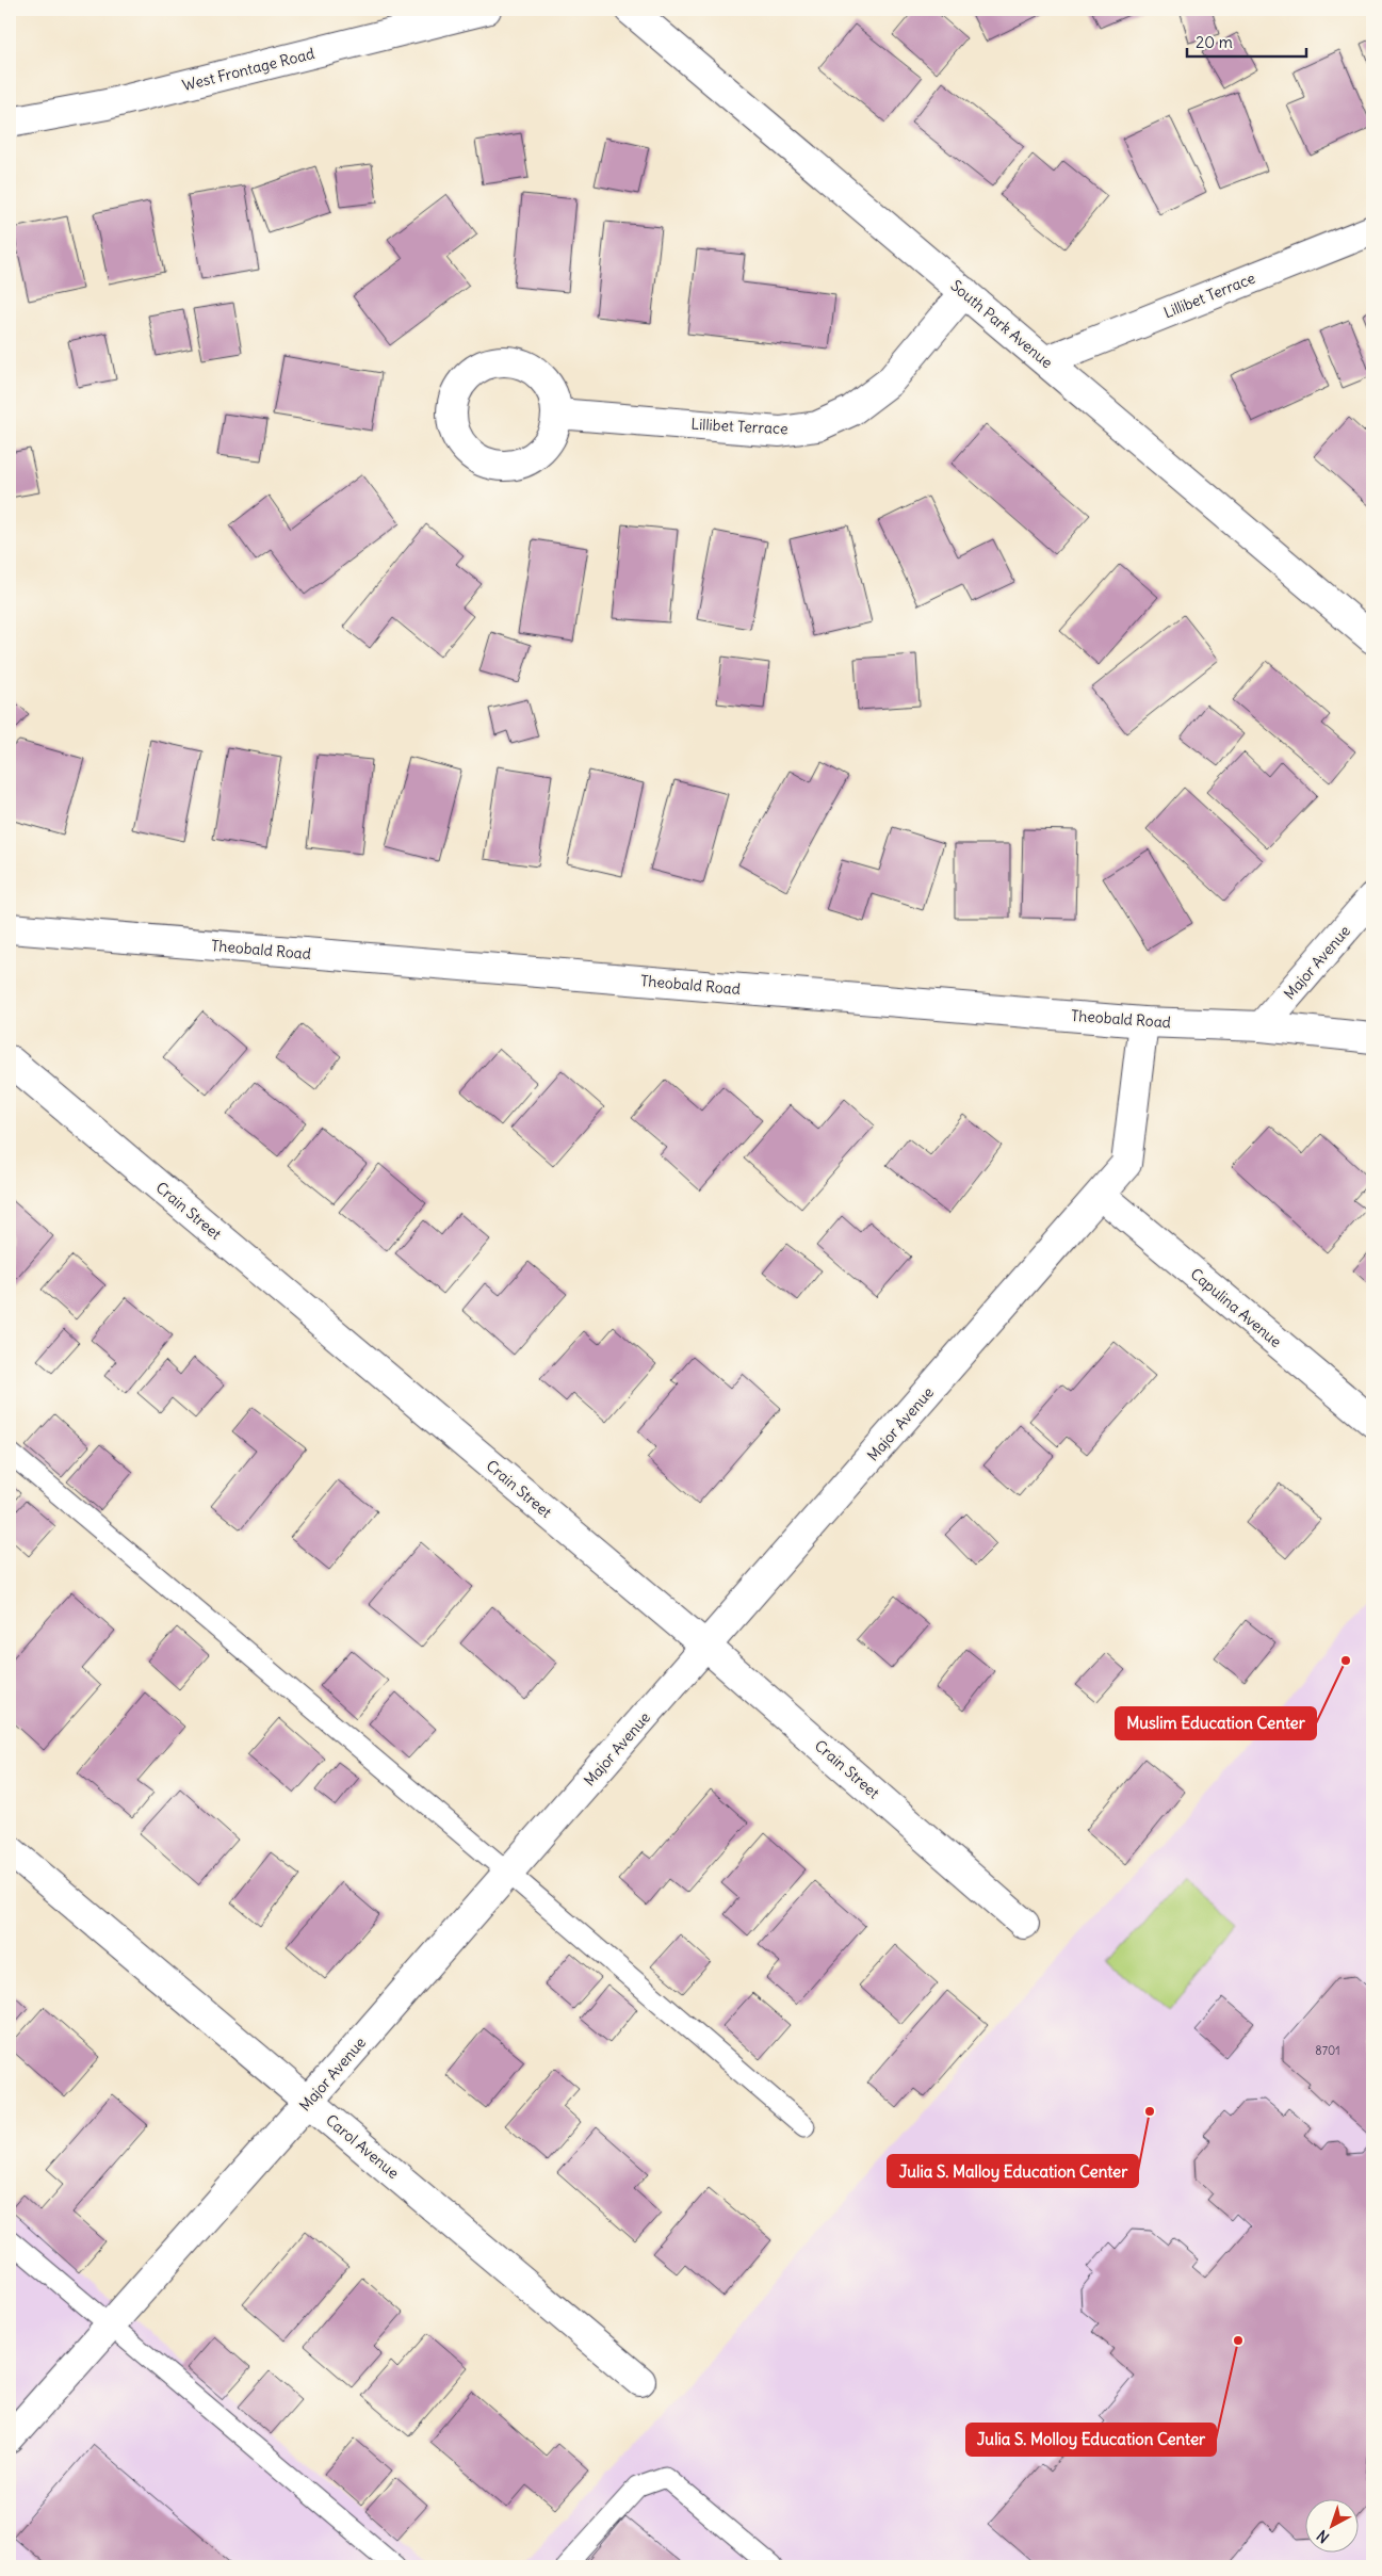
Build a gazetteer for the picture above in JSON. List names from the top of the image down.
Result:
{
  "streets": {
    "street": [
      "West Frontage Road",
      "Lillibet Terrace",
      "South Park Avenue",
      "Theobald Road",
      "Major Avenue",
      "Crain Street",
      "Capulina Avenue",
      "Carol Avenue"
    ]
  },
  "crossings": [
    ["Lillibet Terrace", "South Park Avenue"],
    ["Theobald Road", "Major Avenue"],
    ["Major Avenue", "Crain Street"],
    ["Major Avenue", "Capulina Avenue"],
    ["Major Avenue", "Carol Avenue"]
  ],
  "places": ["Muslim Education Center", "Julia S. Malloy Education Center", "Julia S. Molloy Education Center"],
  "house_numbers": ["8701"],
  "scale_bar": "20 m",
  "north": "bottom left"
}
